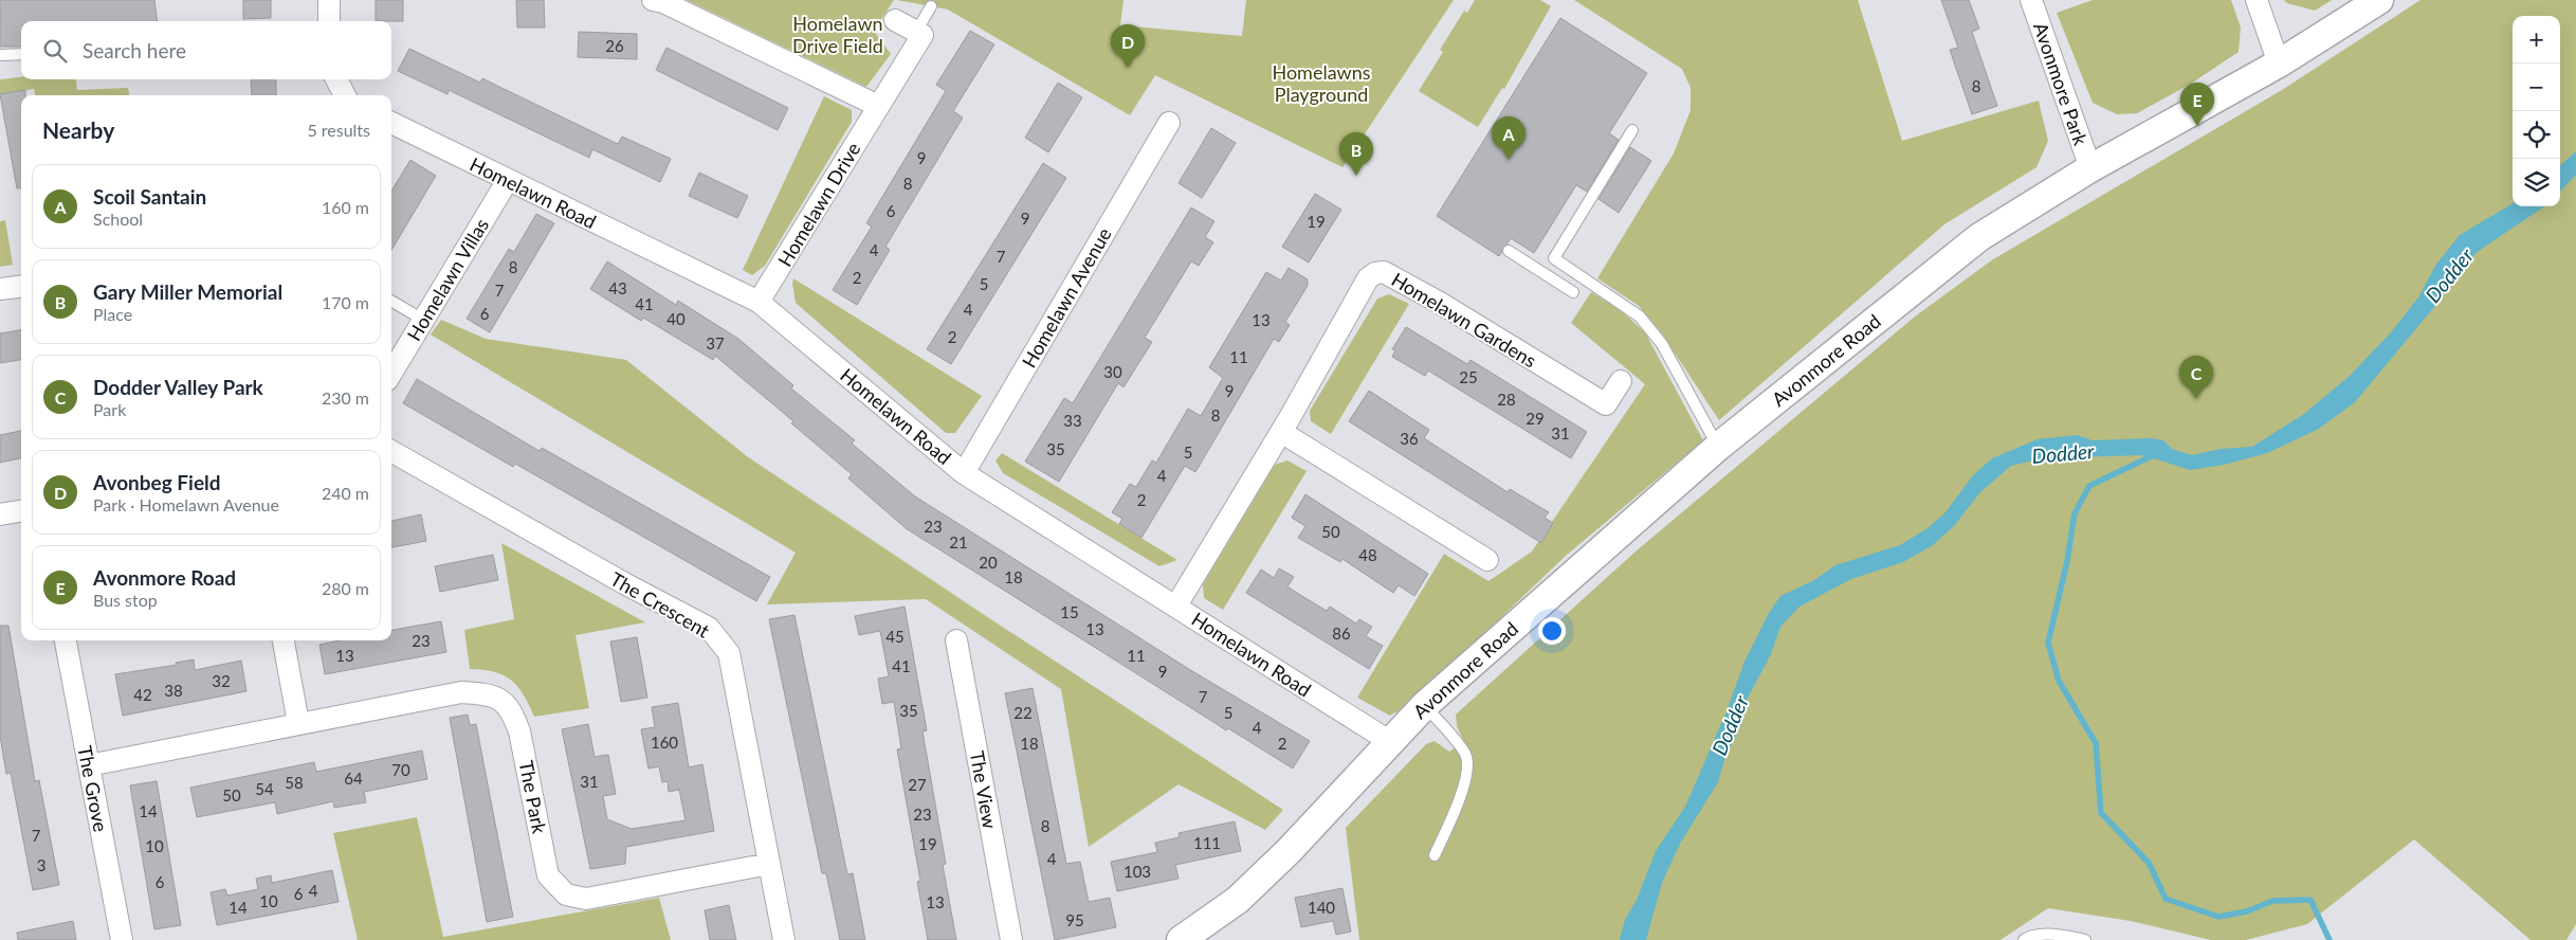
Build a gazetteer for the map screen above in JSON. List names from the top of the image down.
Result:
{
  "streets": {
    "street": [
      "Avonmore Park",
      "Homelawn Road",
      "Homelawn Drive",
      "Homelawn Villas",
      "Homelawn Avenue",
      "Homelawn Gardens",
      "Avonmore Road",
      "The Crescent",
      "The Grove",
      "The View",
      "The Park"
    ]
  },
  "crossings": [
    ["Avonmore Park", "Avonmore Road"],
    ["Homelawn Road", "Homelawn Drive"],
    ["Homelawn Road", "Homelawn Villas"],
    ["Homelawn Road", "Homelawn Avenue"],
    ["Homelawn Road", "Homelawn Gardens"],
    ["Homelawn Road", "Avonmore Road"],
    ["The Crescent", "The Park"],
    ["The Grove", "The Park"]
  ],
  "water": ["Dodder"],
  "parks": ["Homelawn Drive Field", "Homelawns Playground"],
  "house_numbers": [
    "26",
    "8",
    "9",
    "8",
    "6",
    "9",
    "19",
    "4",
    "7",
    "8",
    "2",
    "5",
    "43",
    "7",
    "41",
    "4",
    "6",
    "40",
    "13",
    "2",
    "37",
    "11",
    "30",
    "25",
    "9",
    "28",
    "8",
    "29",
    "33",
    "31",
    "36",
    "35",
    "5",
    "4",
    "2",
    "23",
    "50",
    "21",
    "48",
    "20",
    "18",
    "15",
    "13",
    "86",
    "45",
    "23",
    "13",
    "11",
    "41",
    "9",
    "32",
    "38",
    "42",
    "7",
    "35",
    "22",
    "5",
    "4",
    "160",
    "18",
    "2",
    "70",
    "64",
    "31",
    "58",
    "27",
    "54",
    "50",
    "14",
    "23",
    "8",
    "7",
    "111",
    "19",
    "10",
    "4",
    "3",
    "103",
    "6",
    "4",
    "6",
    "10",
    "13",
    "14",
    "140",
    "95"
  ],
  "page": {
    "map_buttons": ["+", "−"],
    "search": "Search here",
    "pins": [
      "D",
      "E",
      "A",
      "B",
      "C"
    ],
    "heading": ["Nearby", "5 results"],
    "list": [
      {
        "mark": "A",
        "name": "Scoil Santain",
        "note": "School",
        "value": "160 m"
      },
      {
        "mark": "B",
        "name": "Gary Miller Memorial",
        "note": "Place",
        "value": "170 m"
      },
      {
        "mark": "C",
        "name": "Dodder Valley Park",
        "note": "Park",
        "value": "230 m"
      },
      {
        "mark": "D",
        "name": "Avonbeg Field",
        "note": "Park · Homelawn Avenue",
        "value": "240 m"
      },
      {
        "mark": "E",
        "name": "Avonmore Road",
        "note": "Bus stop",
        "value": "280 m"
      }
    ]
  }
}
